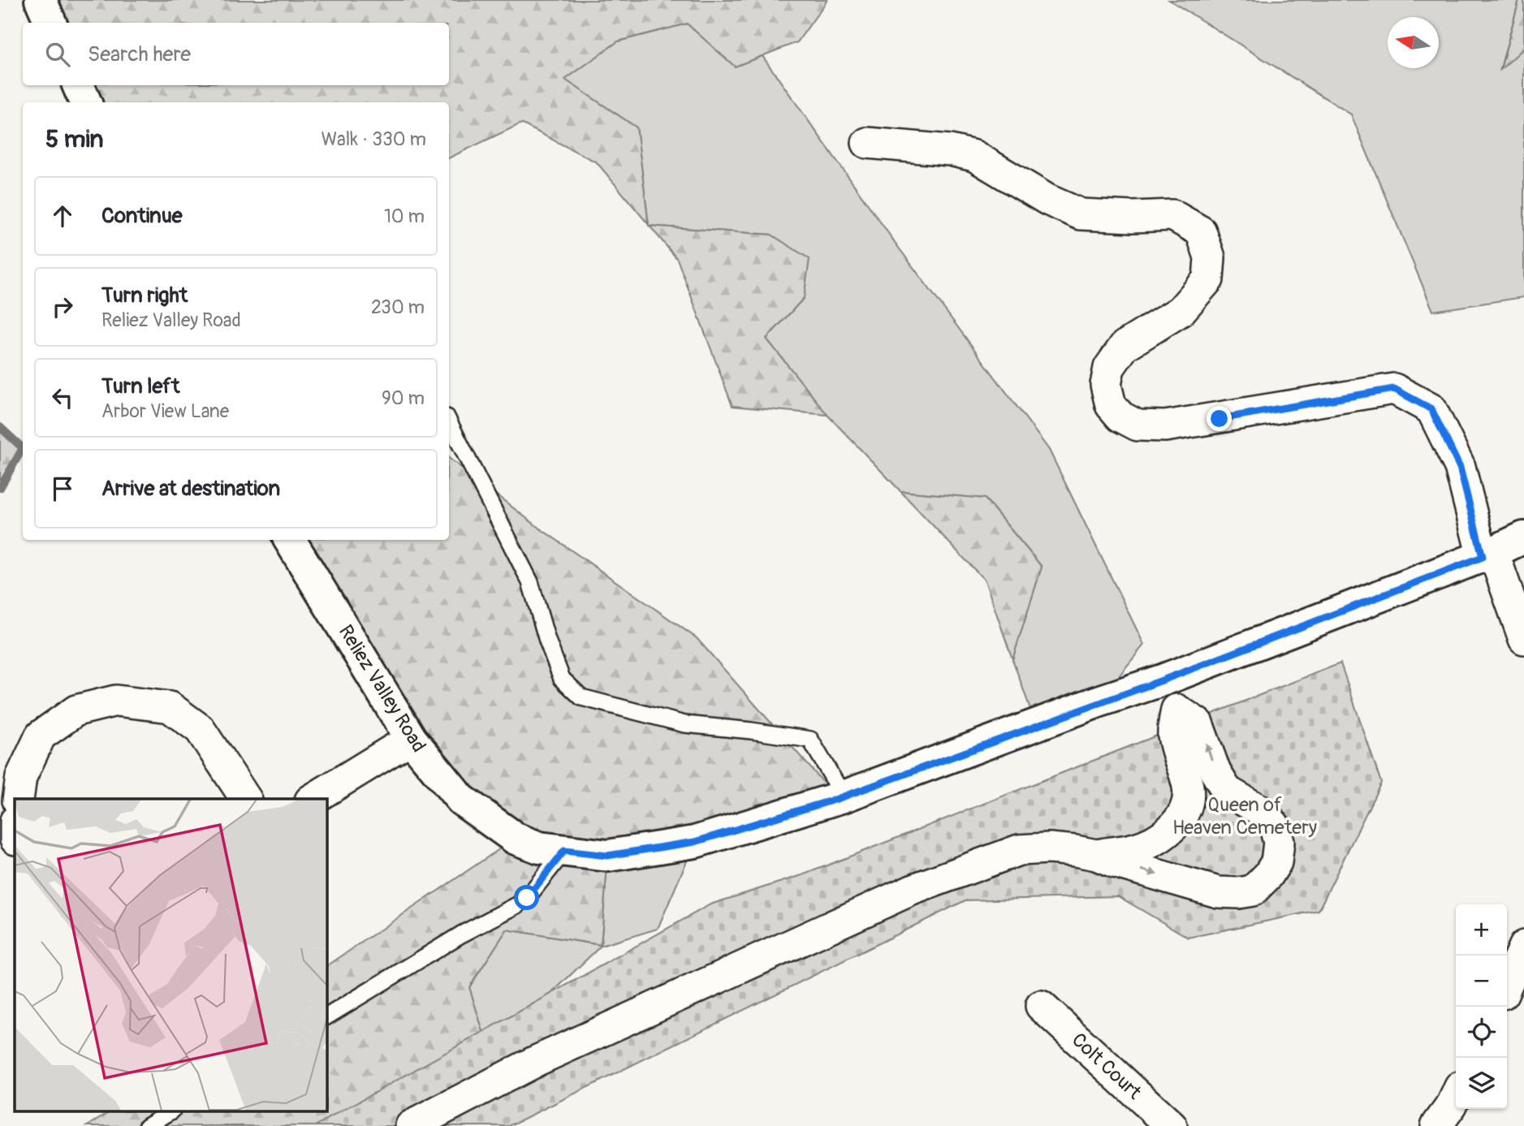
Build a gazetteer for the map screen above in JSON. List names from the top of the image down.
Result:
{
  "streets": {
    "main road": ["Reliez Valley Road"],
    "street": ["Colt Court"]
  },
  "parks": ["Queen of Heaven Cemetery"],
  "north": "left",
  "page": {
    "search": "Search here",
    "heading": ["5 min", "Walk · 330 m"],
    "list": [
      ["Continue", "10 m"],
      ["Turn right", "Reliez Valley Road", "230 m"],
      ["Turn left", "Arbor View Lane", "90 m"],
      "Arrive at destination"
    ],
    "map_buttons": ["+", "−"]
  }
}
